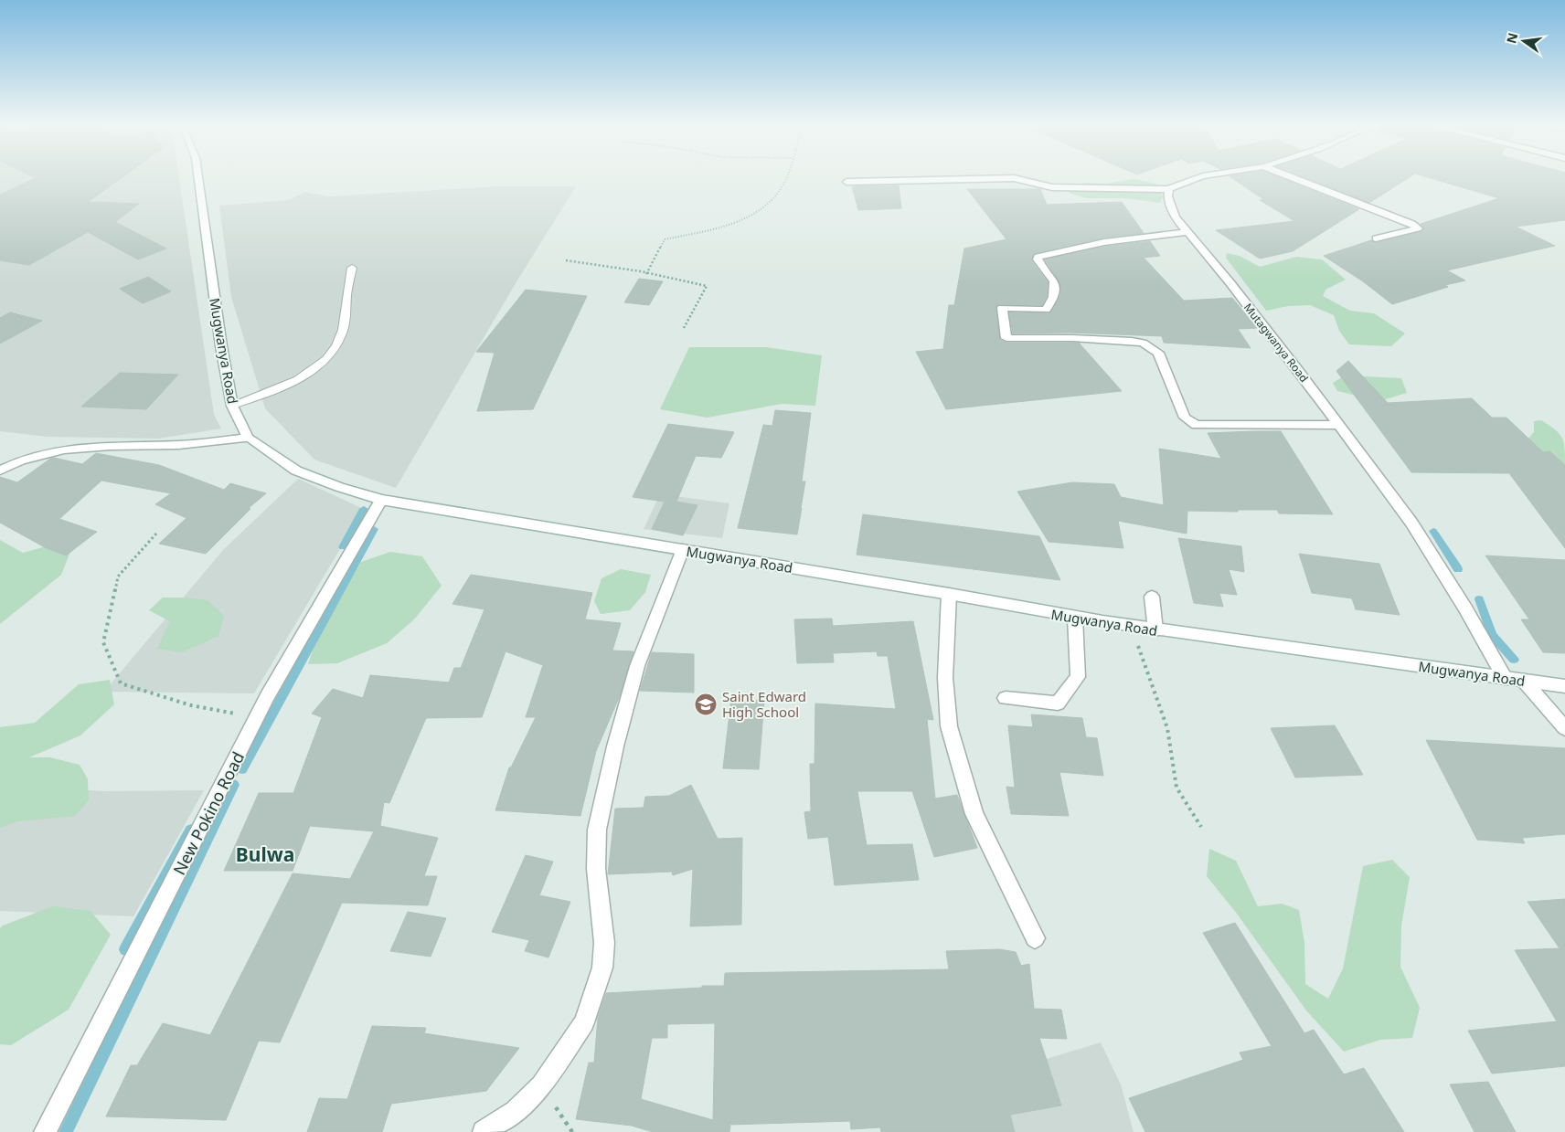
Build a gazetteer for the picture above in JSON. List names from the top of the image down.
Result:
{
  "streets": {
    "street": ["Mutagwanya Road", "Mugwanya Road", "New Pokino Road"]
  },
  "crossings": [
    ["Mutagwanya Road", "Mugwanya Road"],
    ["Mugwanya Road", "New Pokino Road"]
  ],
  "districts": ["Bulwa"],
  "places": {
    "school or university": ["Saint Edward High School"]
  },
  "north": "left"
}
